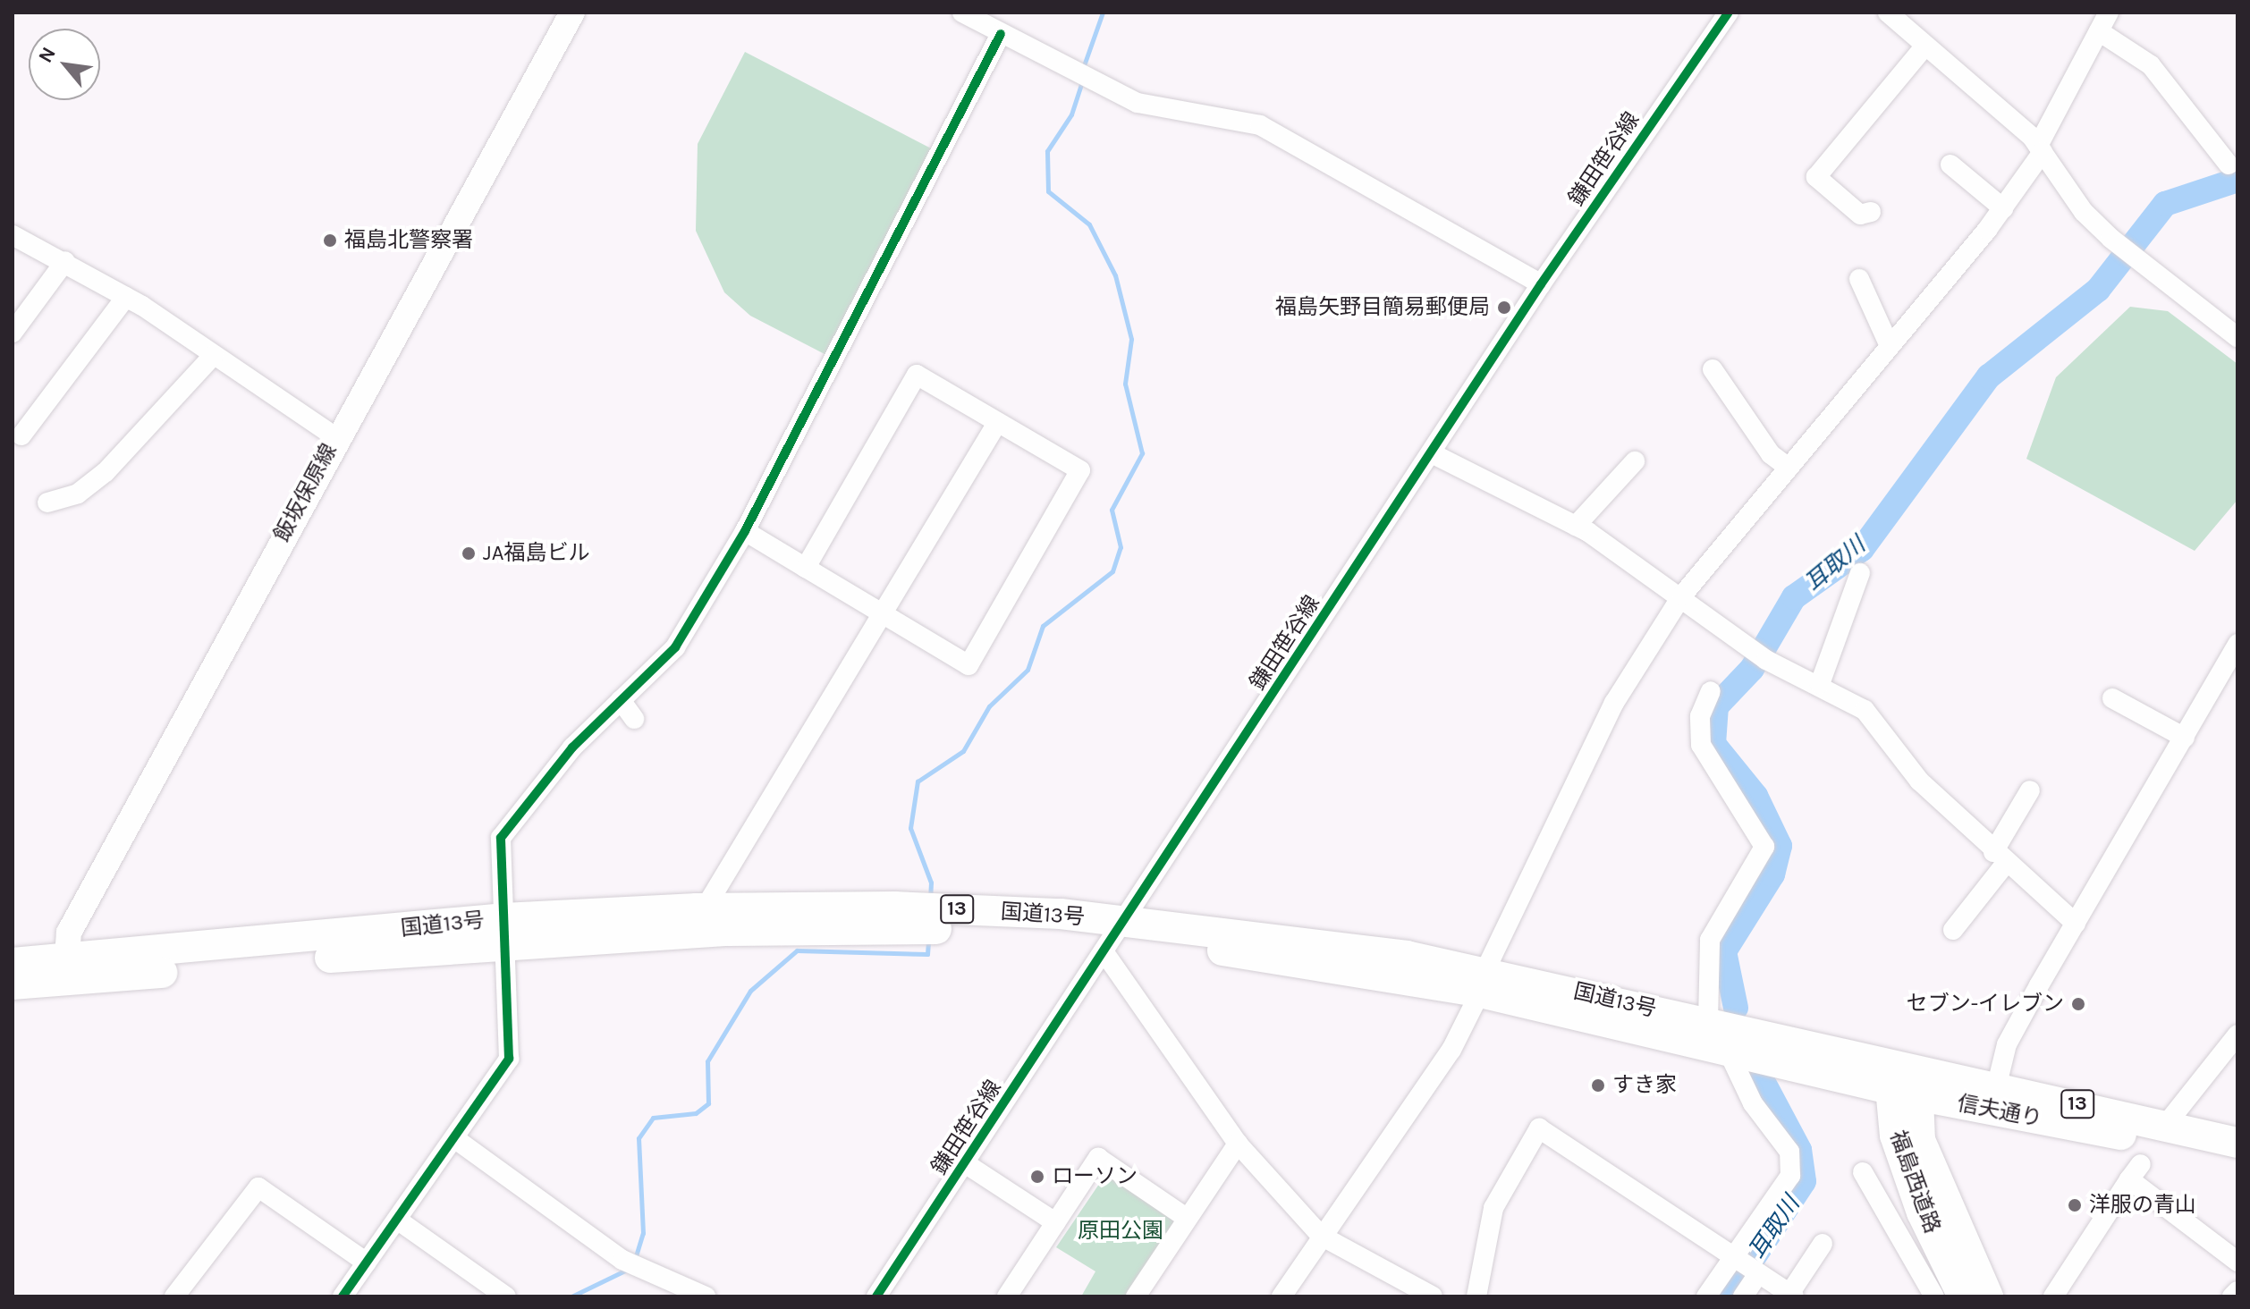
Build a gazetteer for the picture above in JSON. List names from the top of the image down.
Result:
{
  "streets": {
    "highway": [
      "13",
      "国道13号",
      "信夫通り",
      "福島西道路"
    ],
    "main road": ["飯坂保原線"],
    "street": ["鎌田笹谷線"]
  },
  "crossings": [
    ["鎌田笹谷線", "国道13号"],
    ["飯坂保原線", "国道13号"],
    ["国道13号", "信夫通り"],
    ["国道13号", "福島西道路"],
    ["信夫通り", "福島西道路"]
  ],
  "water": ["耳取川"],
  "parks": ["原田公園"],
  "places": [
    "福島北警察署",
    "福島矢野目簡易郵便局",
    "JA福島ビル",
    "セブン-イレブン",
    "すき家",
    "ローソン",
    "洋服の青山"
  ],
  "north": "top left"
}
